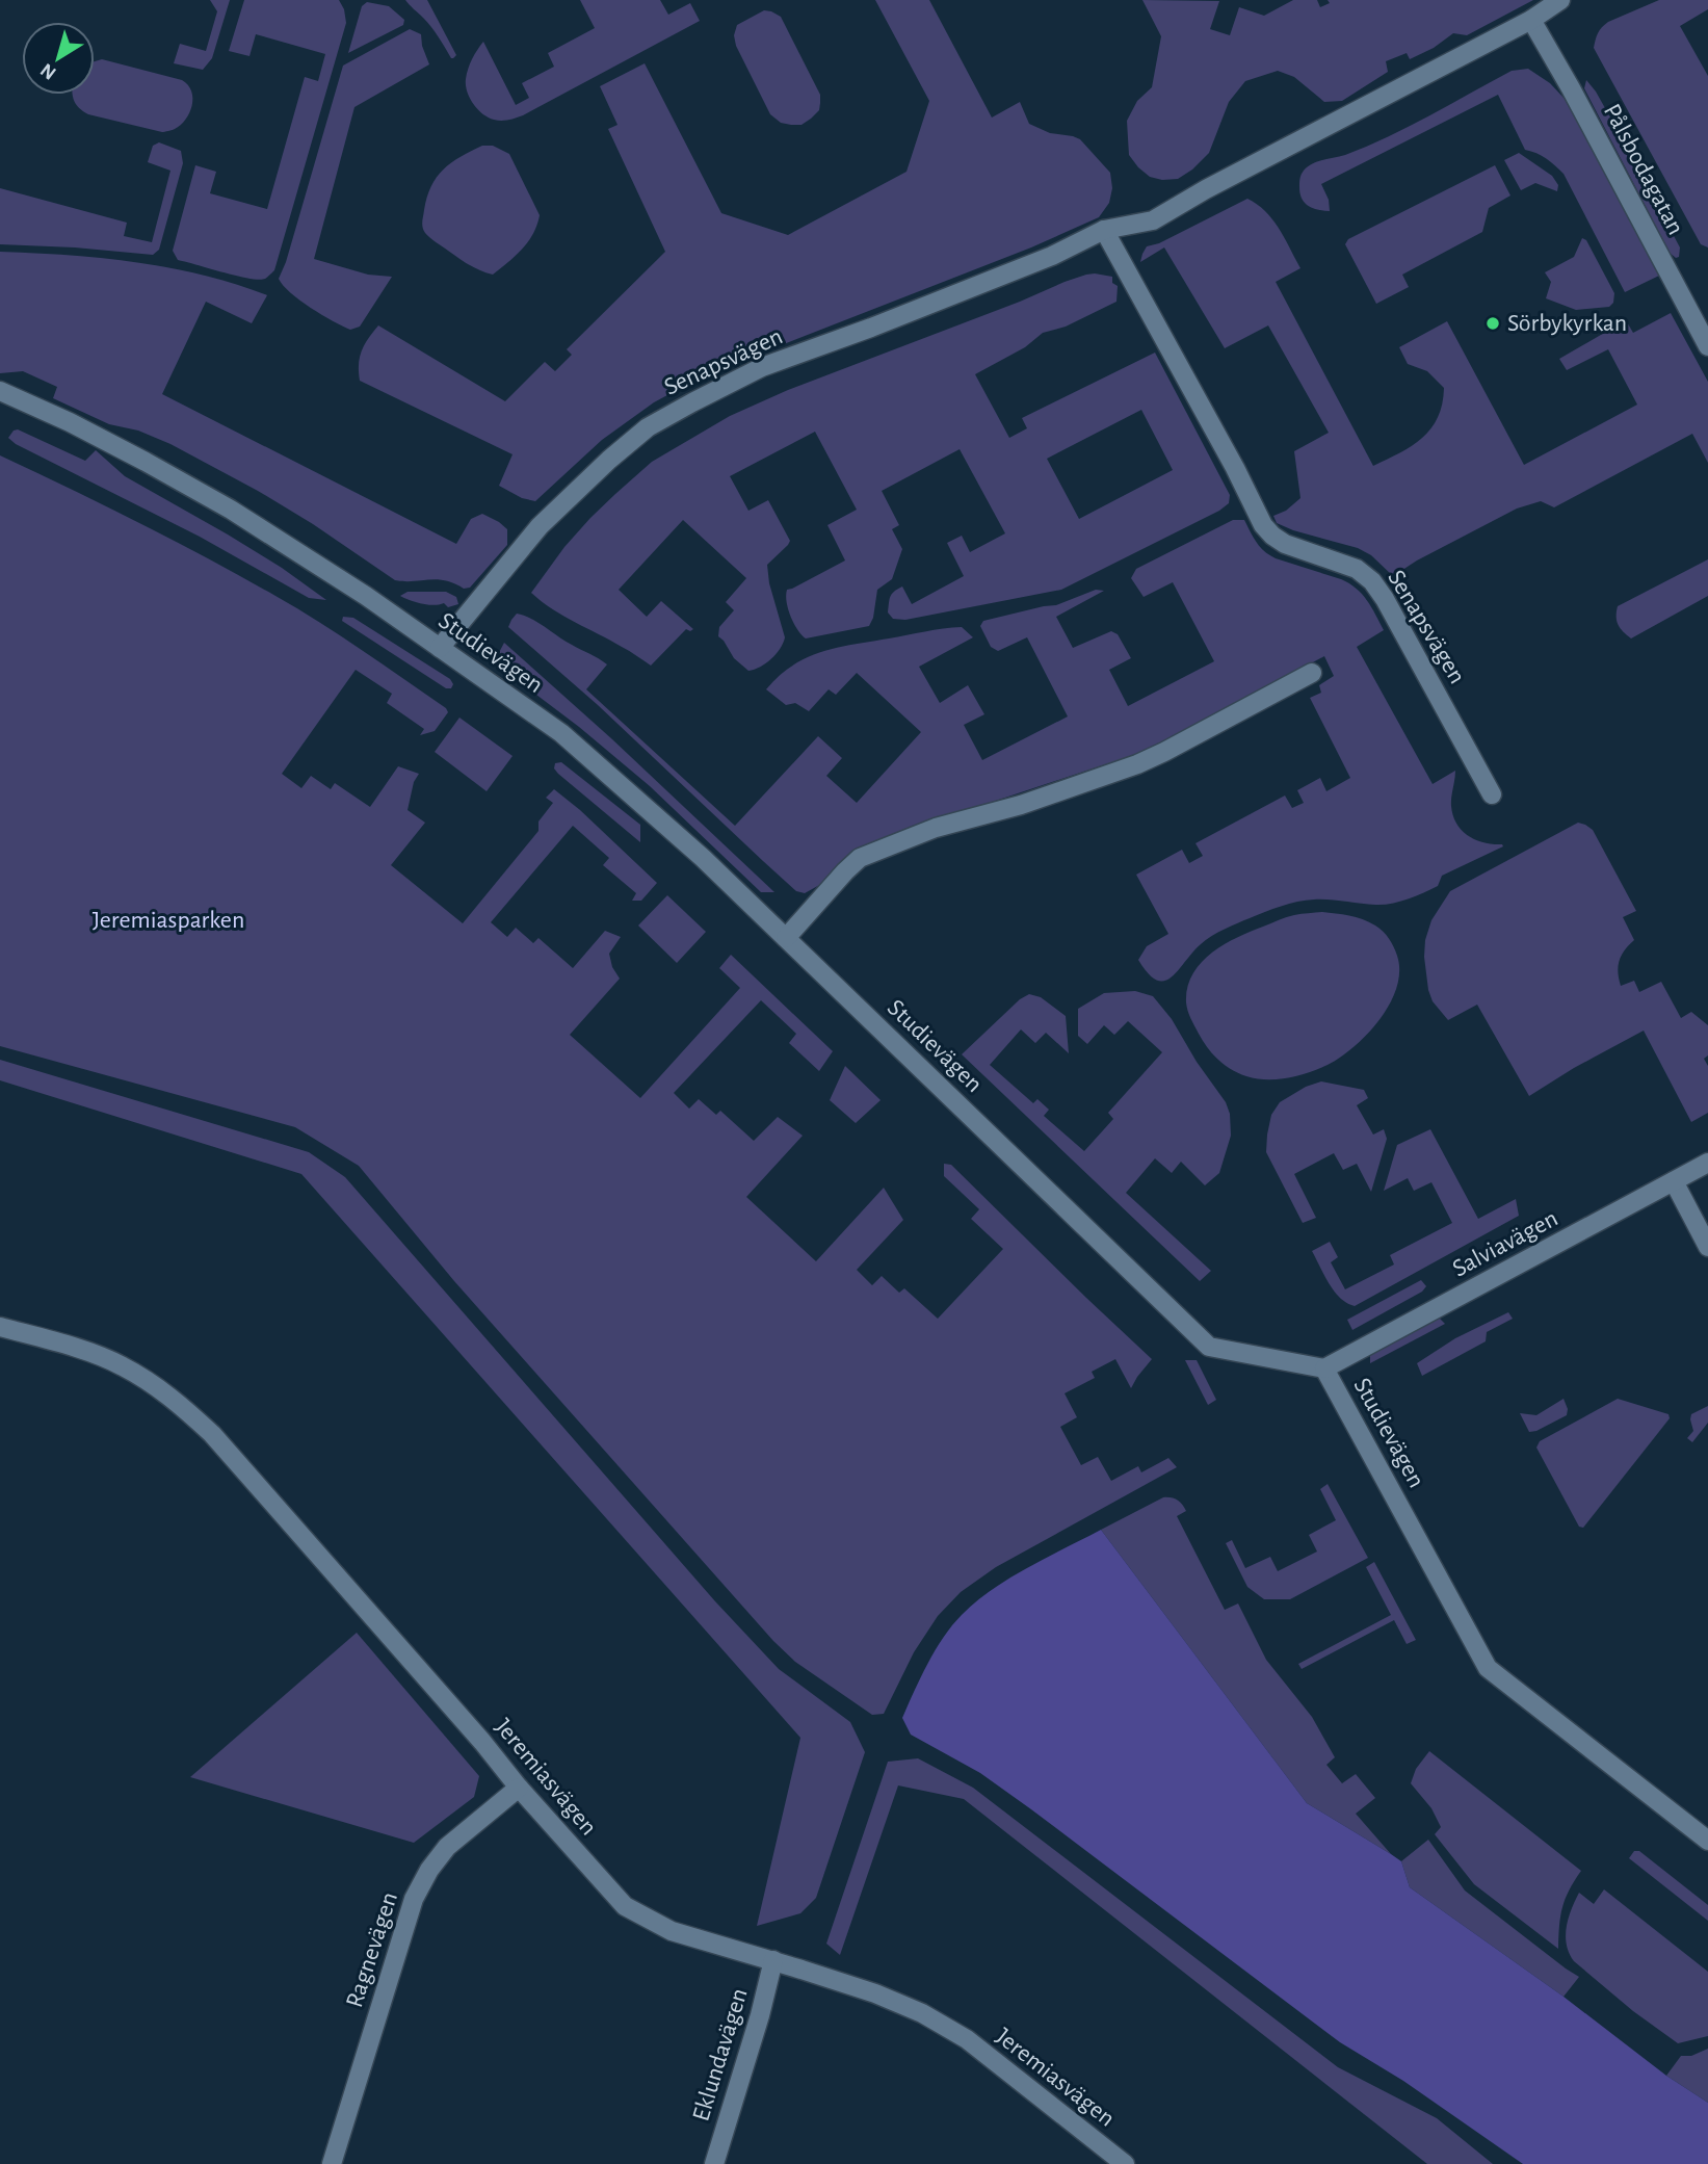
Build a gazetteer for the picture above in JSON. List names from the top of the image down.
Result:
{
  "streets": {
    "street": [
      "Pålsbodagatan",
      "Senapsvägen",
      "Studievägen",
      "Salviavägen",
      "Jeremiasvägen",
      "Ragnevägen",
      "Eklundavägen"
    ]
  },
  "crossings": [
    ["Pålsbodagatan", "Senapsvägen"],
    ["Senapsvägen", "Studievägen"],
    ["Studievägen", "Salviavägen"],
    ["Jeremiasvägen", "Ragnevägen"],
    ["Jeremiasvägen", "Eklundavägen"]
  ],
  "parks": ["Jeremiasparken"],
  "places": ["Sörbykyrkan"],
  "north": "bottom left"
}
